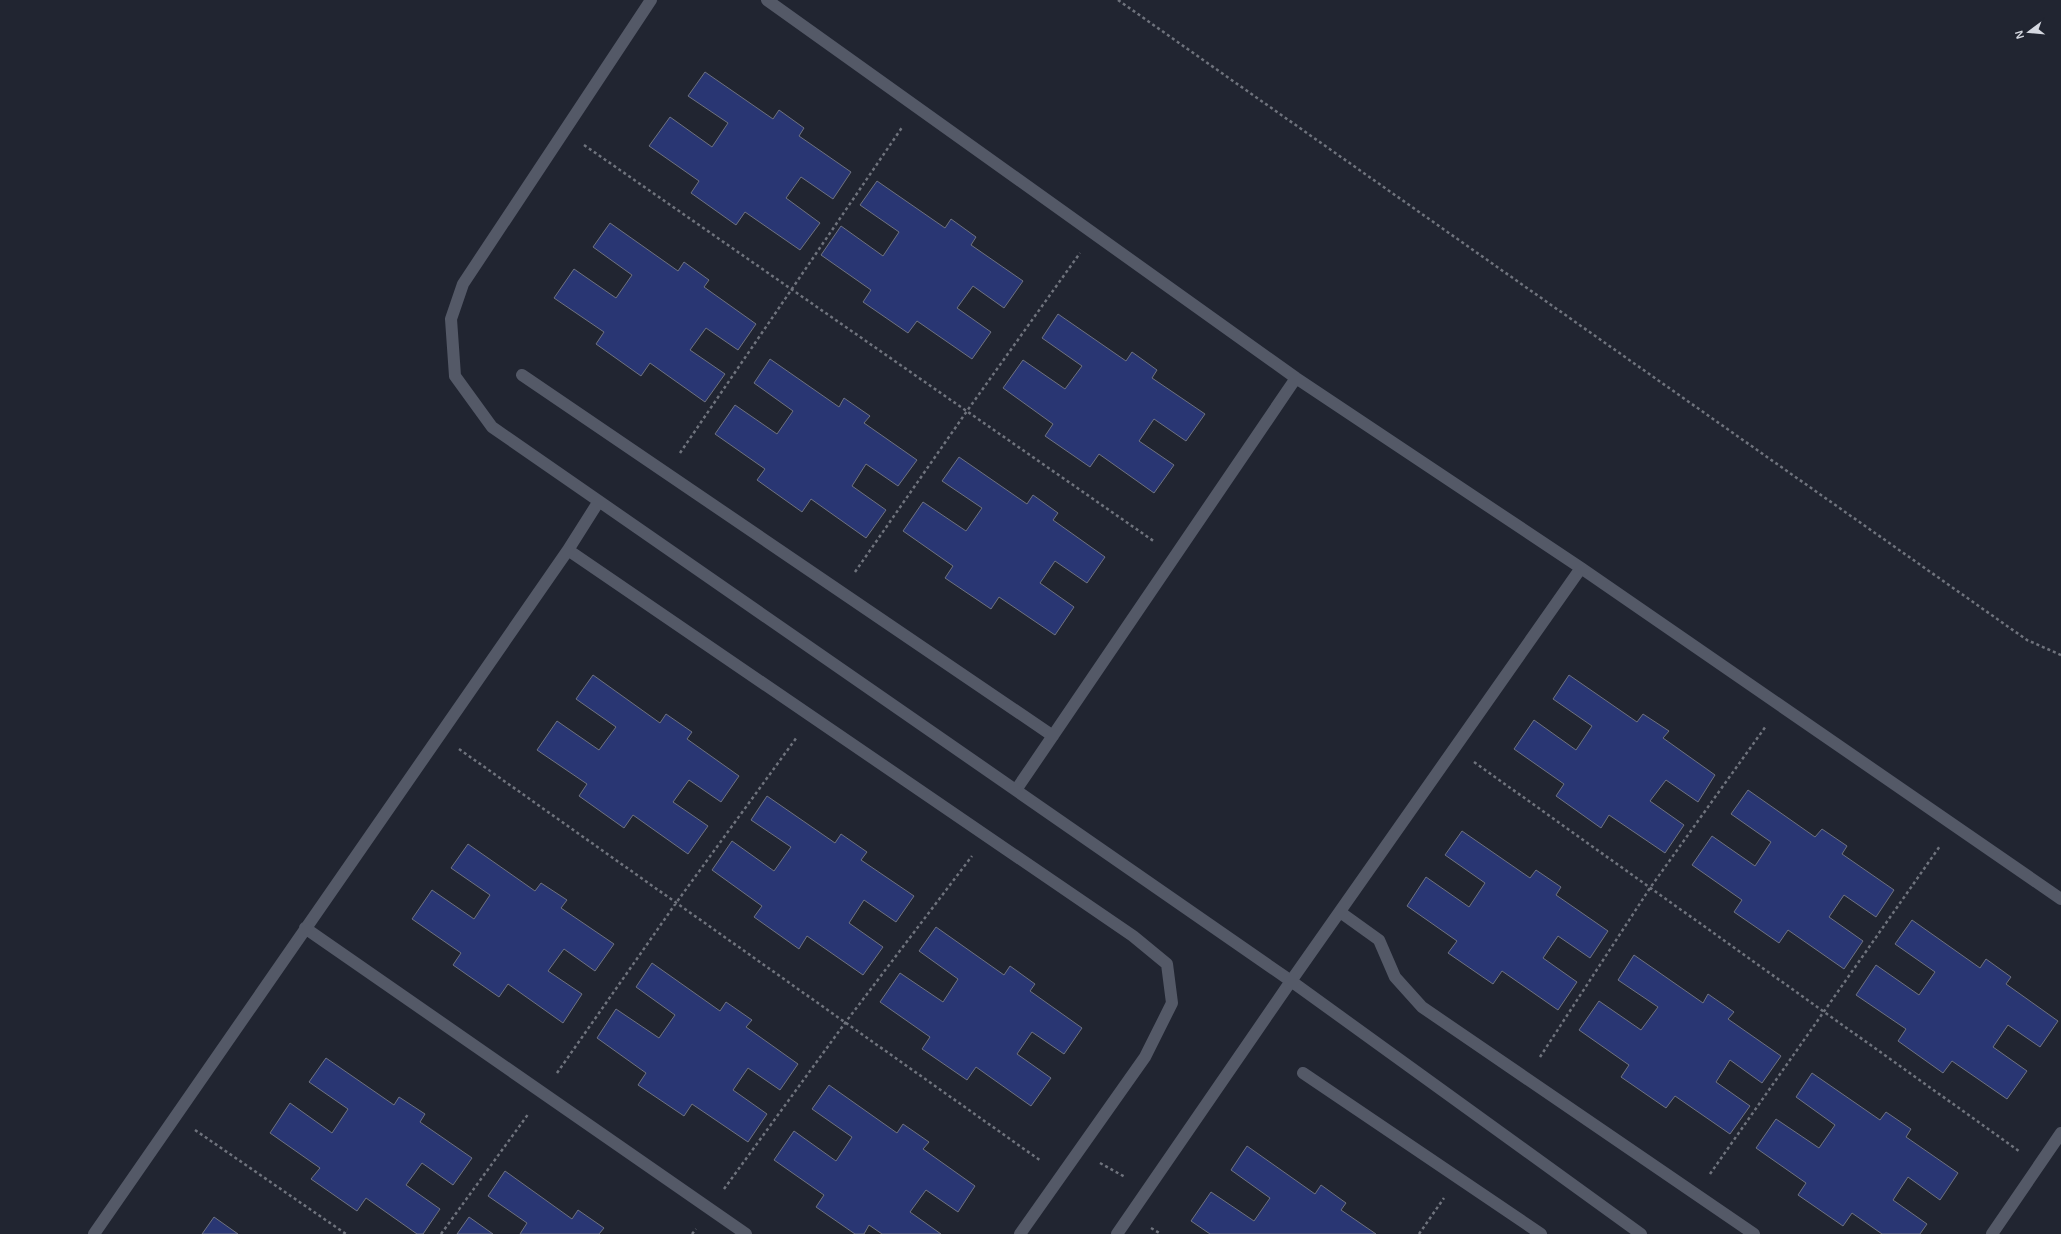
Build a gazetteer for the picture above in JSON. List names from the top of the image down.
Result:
{
  "north": "left"
}
